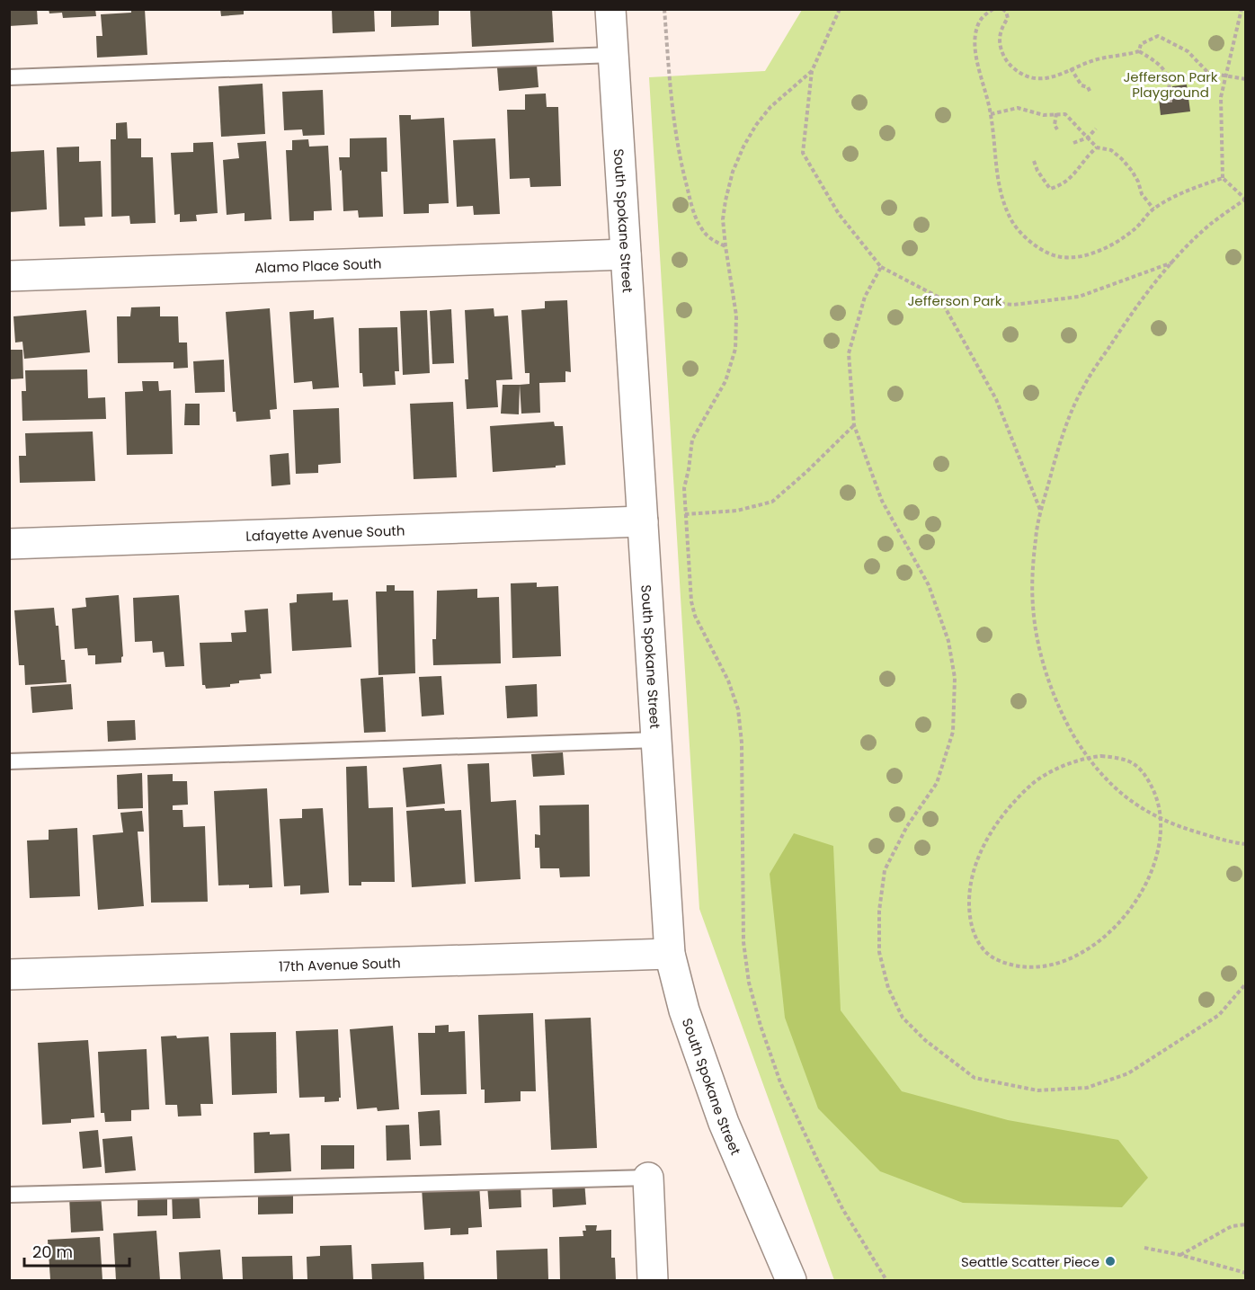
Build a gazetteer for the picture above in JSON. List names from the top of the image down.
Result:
{
  "streets": {
    "street": [
      "South Spokane Street",
      "Alamo Place South",
      "Lafayette Avenue South",
      "17th Avenue South"
    ]
  },
  "crossings": [
    ["South Spokane Street", "Alamo Place South"],
    ["South Spokane Street", "Lafayette Avenue South"],
    ["South Spokane Street", "17th Avenue South"]
  ],
  "parks": ["Jefferson Park Playground", "Jefferson Park"],
  "places": ["Seattle Scatter Piece"],
  "scale_bar": "20 m"
}
